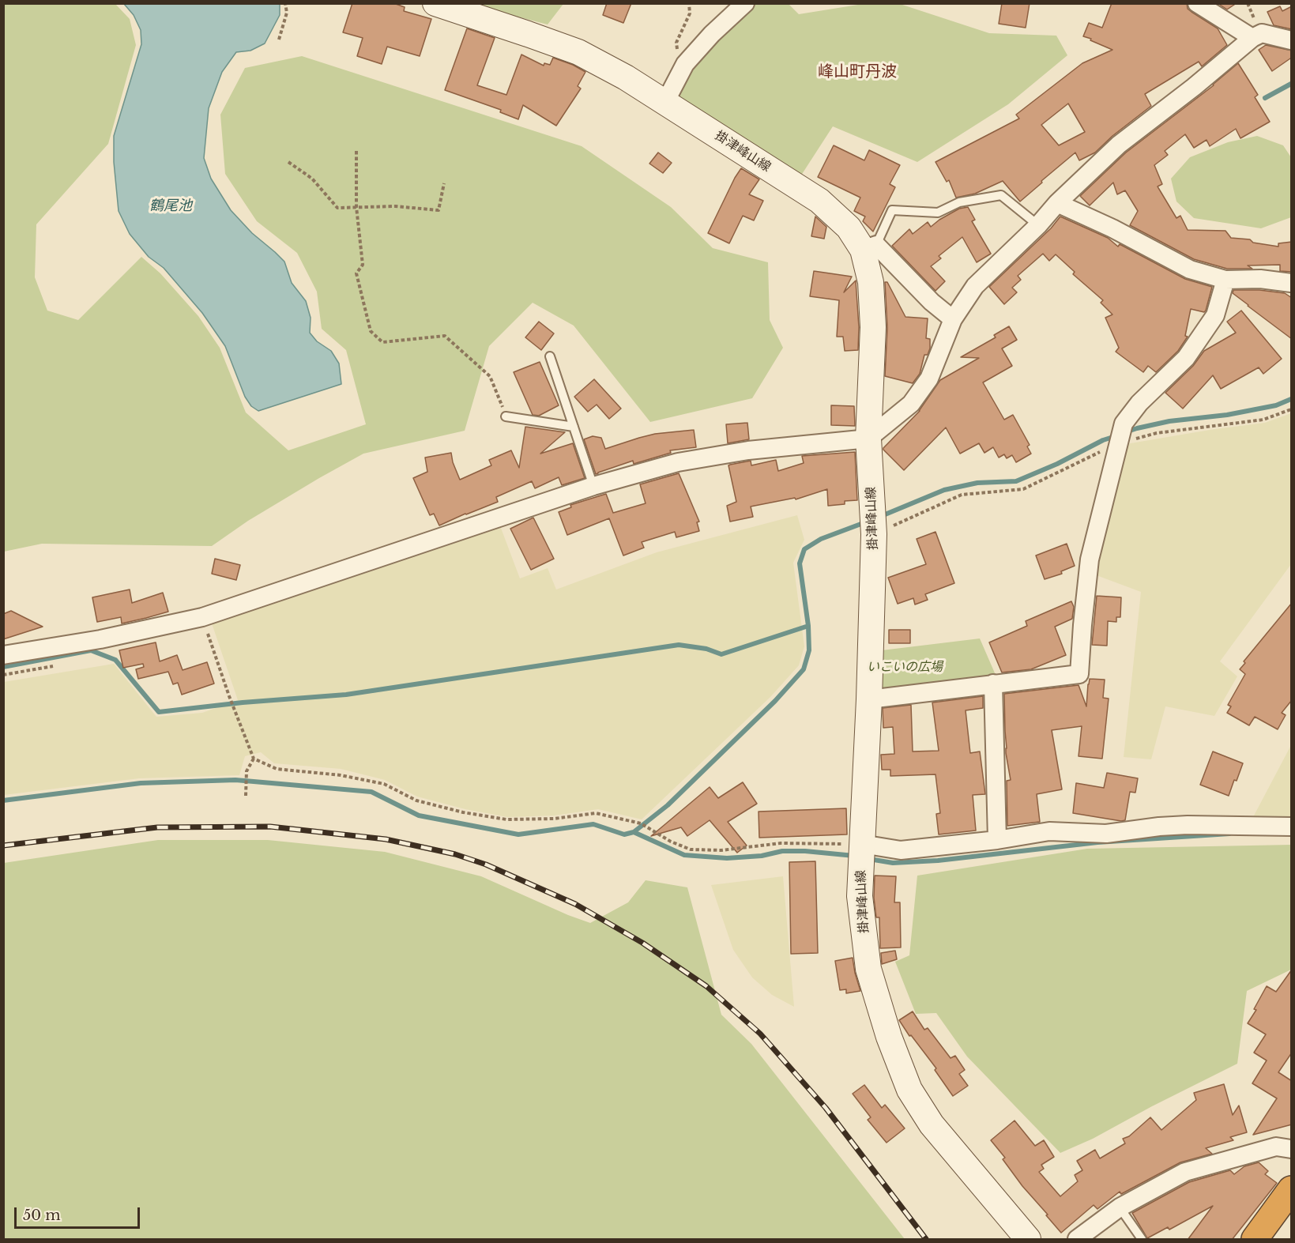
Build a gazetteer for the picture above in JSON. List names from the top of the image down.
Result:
{
  "streets": {
    "main road": ["掛津峰山線"]
  },
  "districts": ["峰山町丹波"],
  "water": ["鶴尾池"],
  "parks": ["いこいの広場"],
  "scale_bar": "50 m"
}
